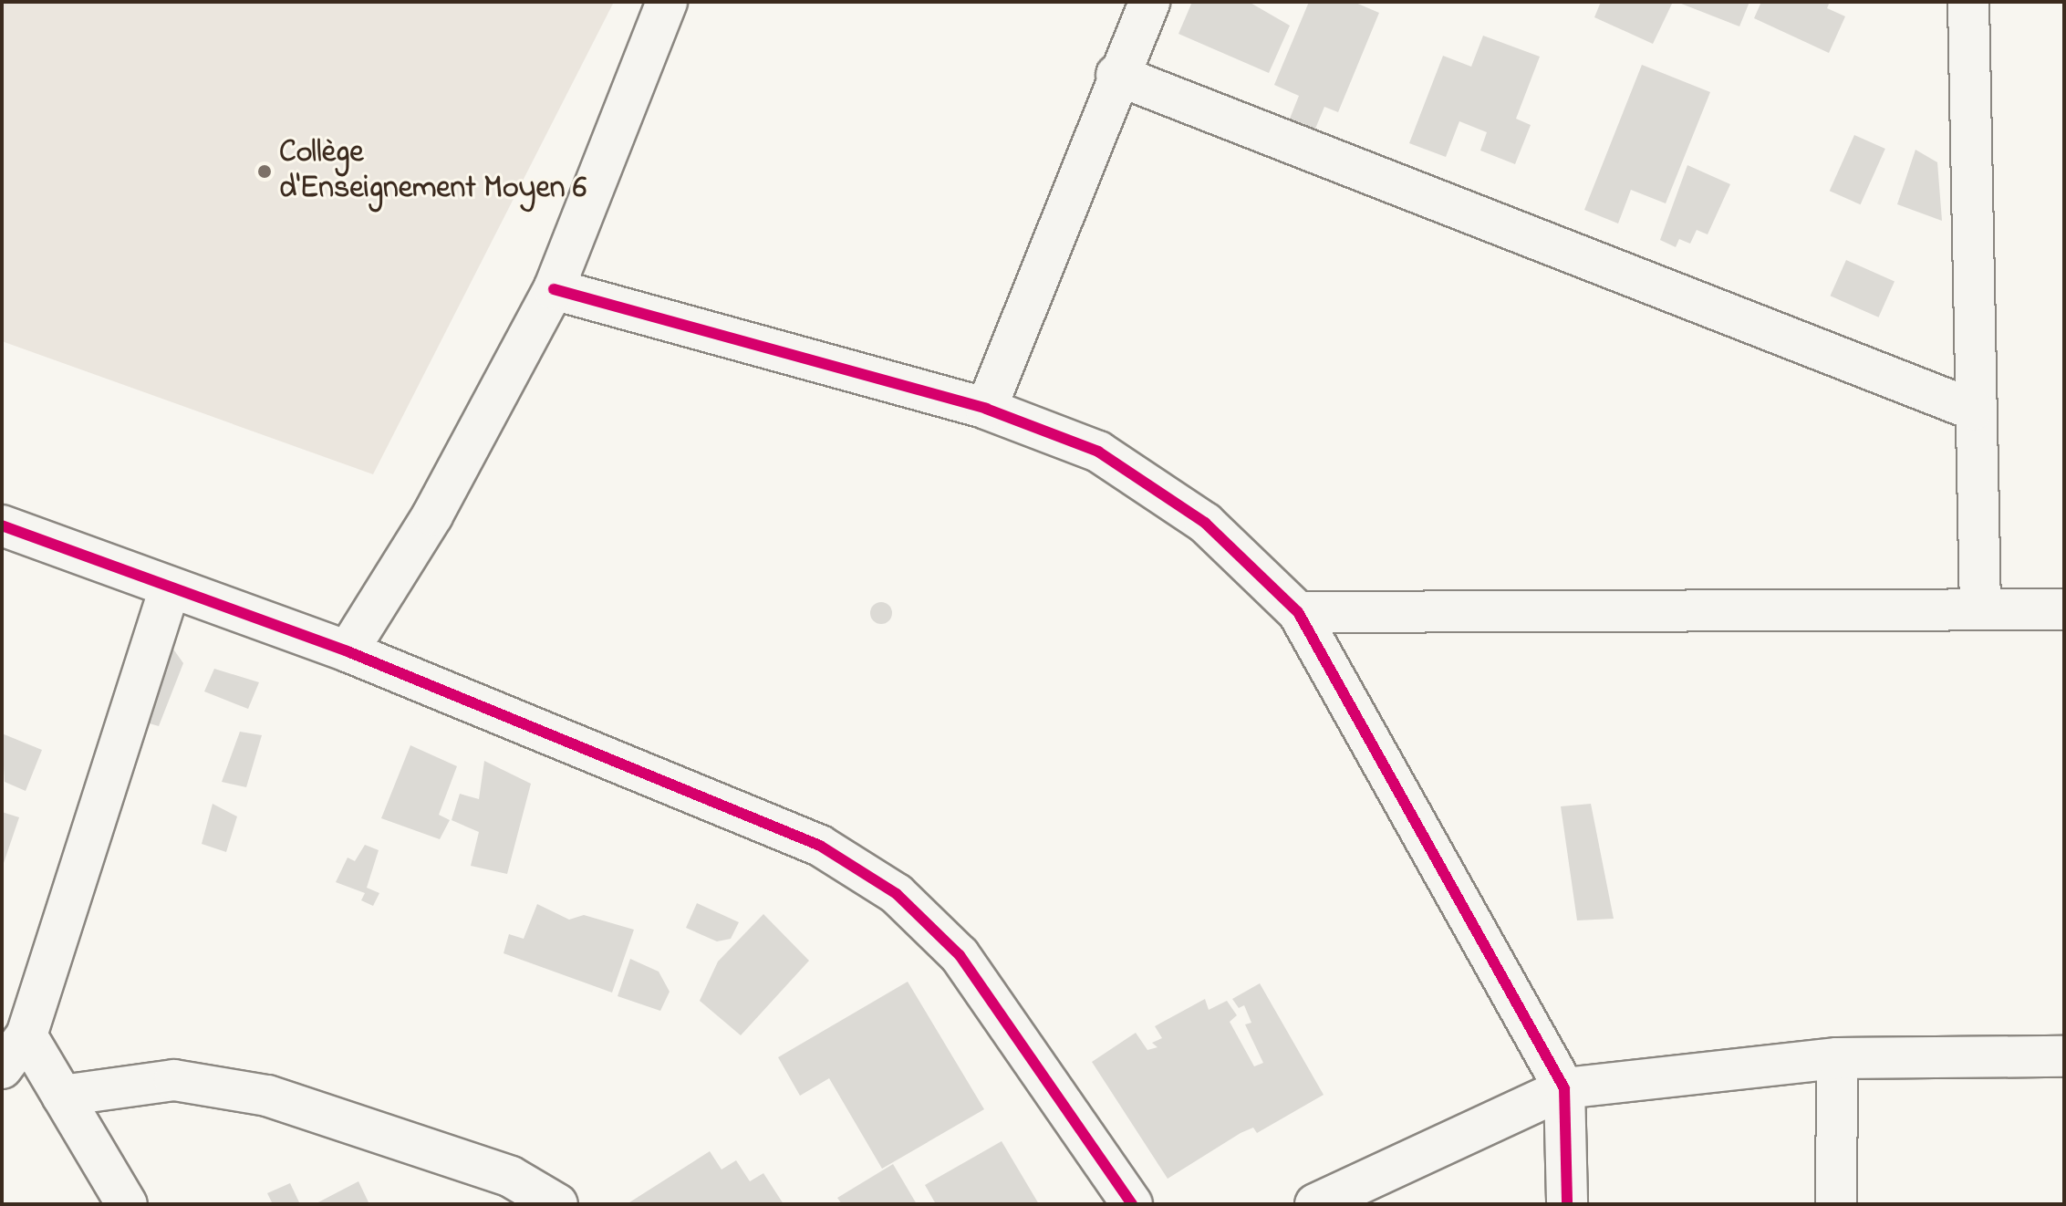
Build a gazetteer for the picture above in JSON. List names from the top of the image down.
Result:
{
  "places": ["Collège d'Enseignement Moyen 6"]
}
